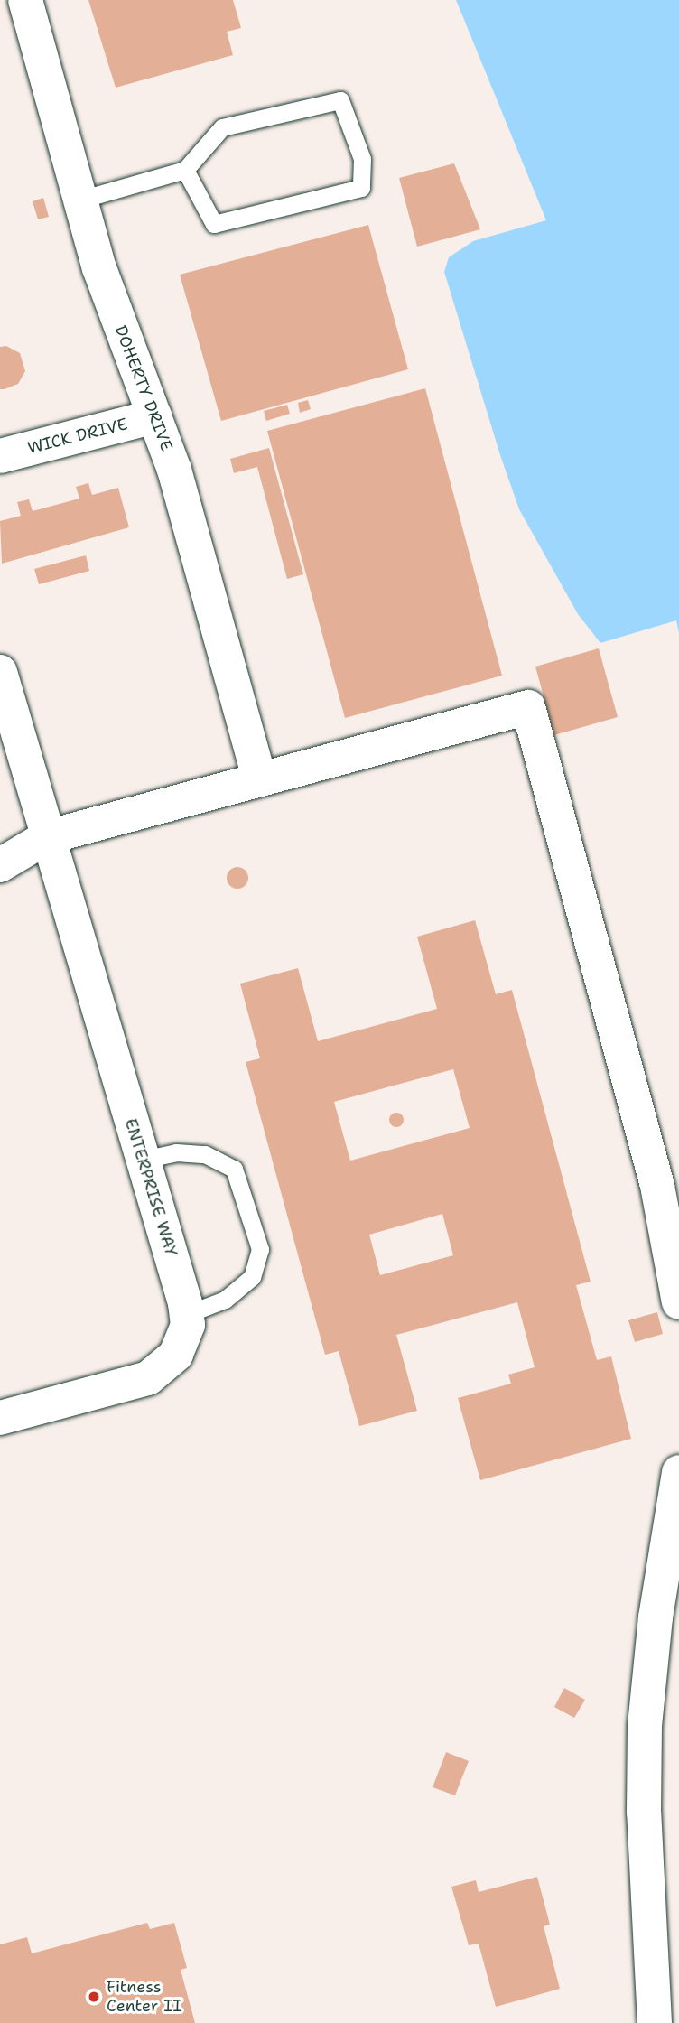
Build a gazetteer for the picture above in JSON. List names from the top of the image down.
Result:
{
  "streets": {
    "street": ["DOHERTY DRIVE", "WICK DRIVE", "ENTERPRISE WAY"]
  },
  "crossings": [
    ["DOHERTY DRIVE", "WICK DRIVE"]
  ],
  "places": ["Fitness Center II"]
}
